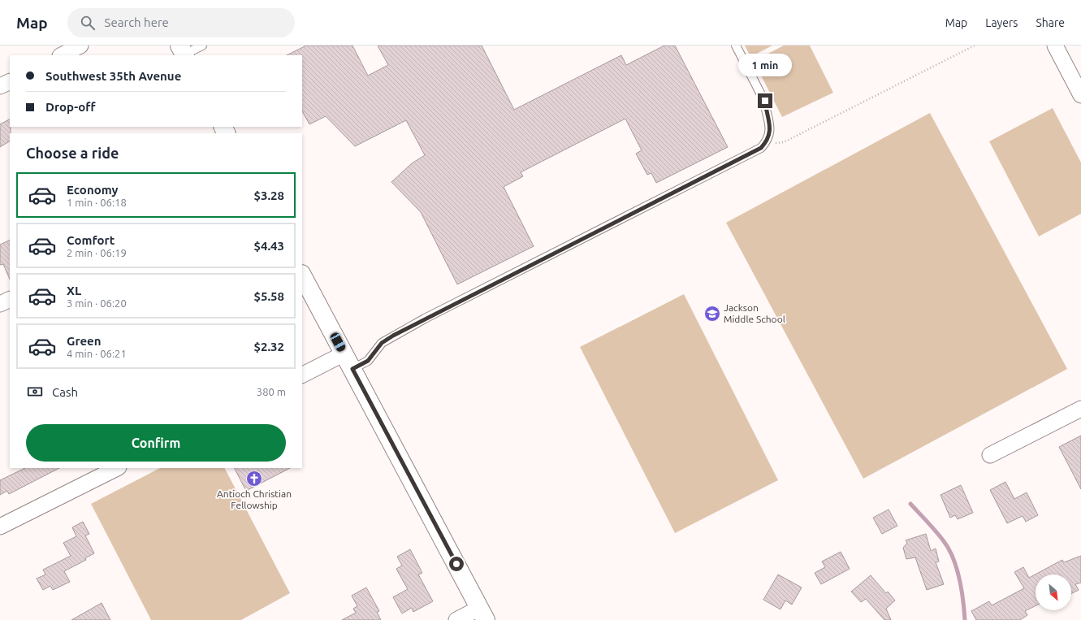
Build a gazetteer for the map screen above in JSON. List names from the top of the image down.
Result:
{
  "places": {
    "school or university": ["Jackson Middle School"],
    "church": ["Antioch Christian Fellowship"]
  },
  "north": "bottom right",
  "page": {
    "header": "Map",
    "search": "Search here",
    "nav": ["Map", "Layers", "Share"],
    "bubble": "1 min",
    "banner": ["Southwest 35th Avenue", "Drop-off"],
    "heading": "Choose a ride",
    "list": [
      {
        "name": "Economy",
        "note": "1 min · 06:18",
        "value": "$3.28"
      },
      {
        "name": "Comfort",
        "note": "2 min · 06:19",
        "value": "$4.43"
      },
      {
        "name": "XL",
        "note": "3 min · 06:20",
        "value": "$5.58"
      },
      {
        "name": "Green",
        "note": "4 min · 06:21",
        "value": "$2.32"
      }
    ],
    "pay": ["Cash", "380 m"],
    "buttons": "Confirm"
  }
}
